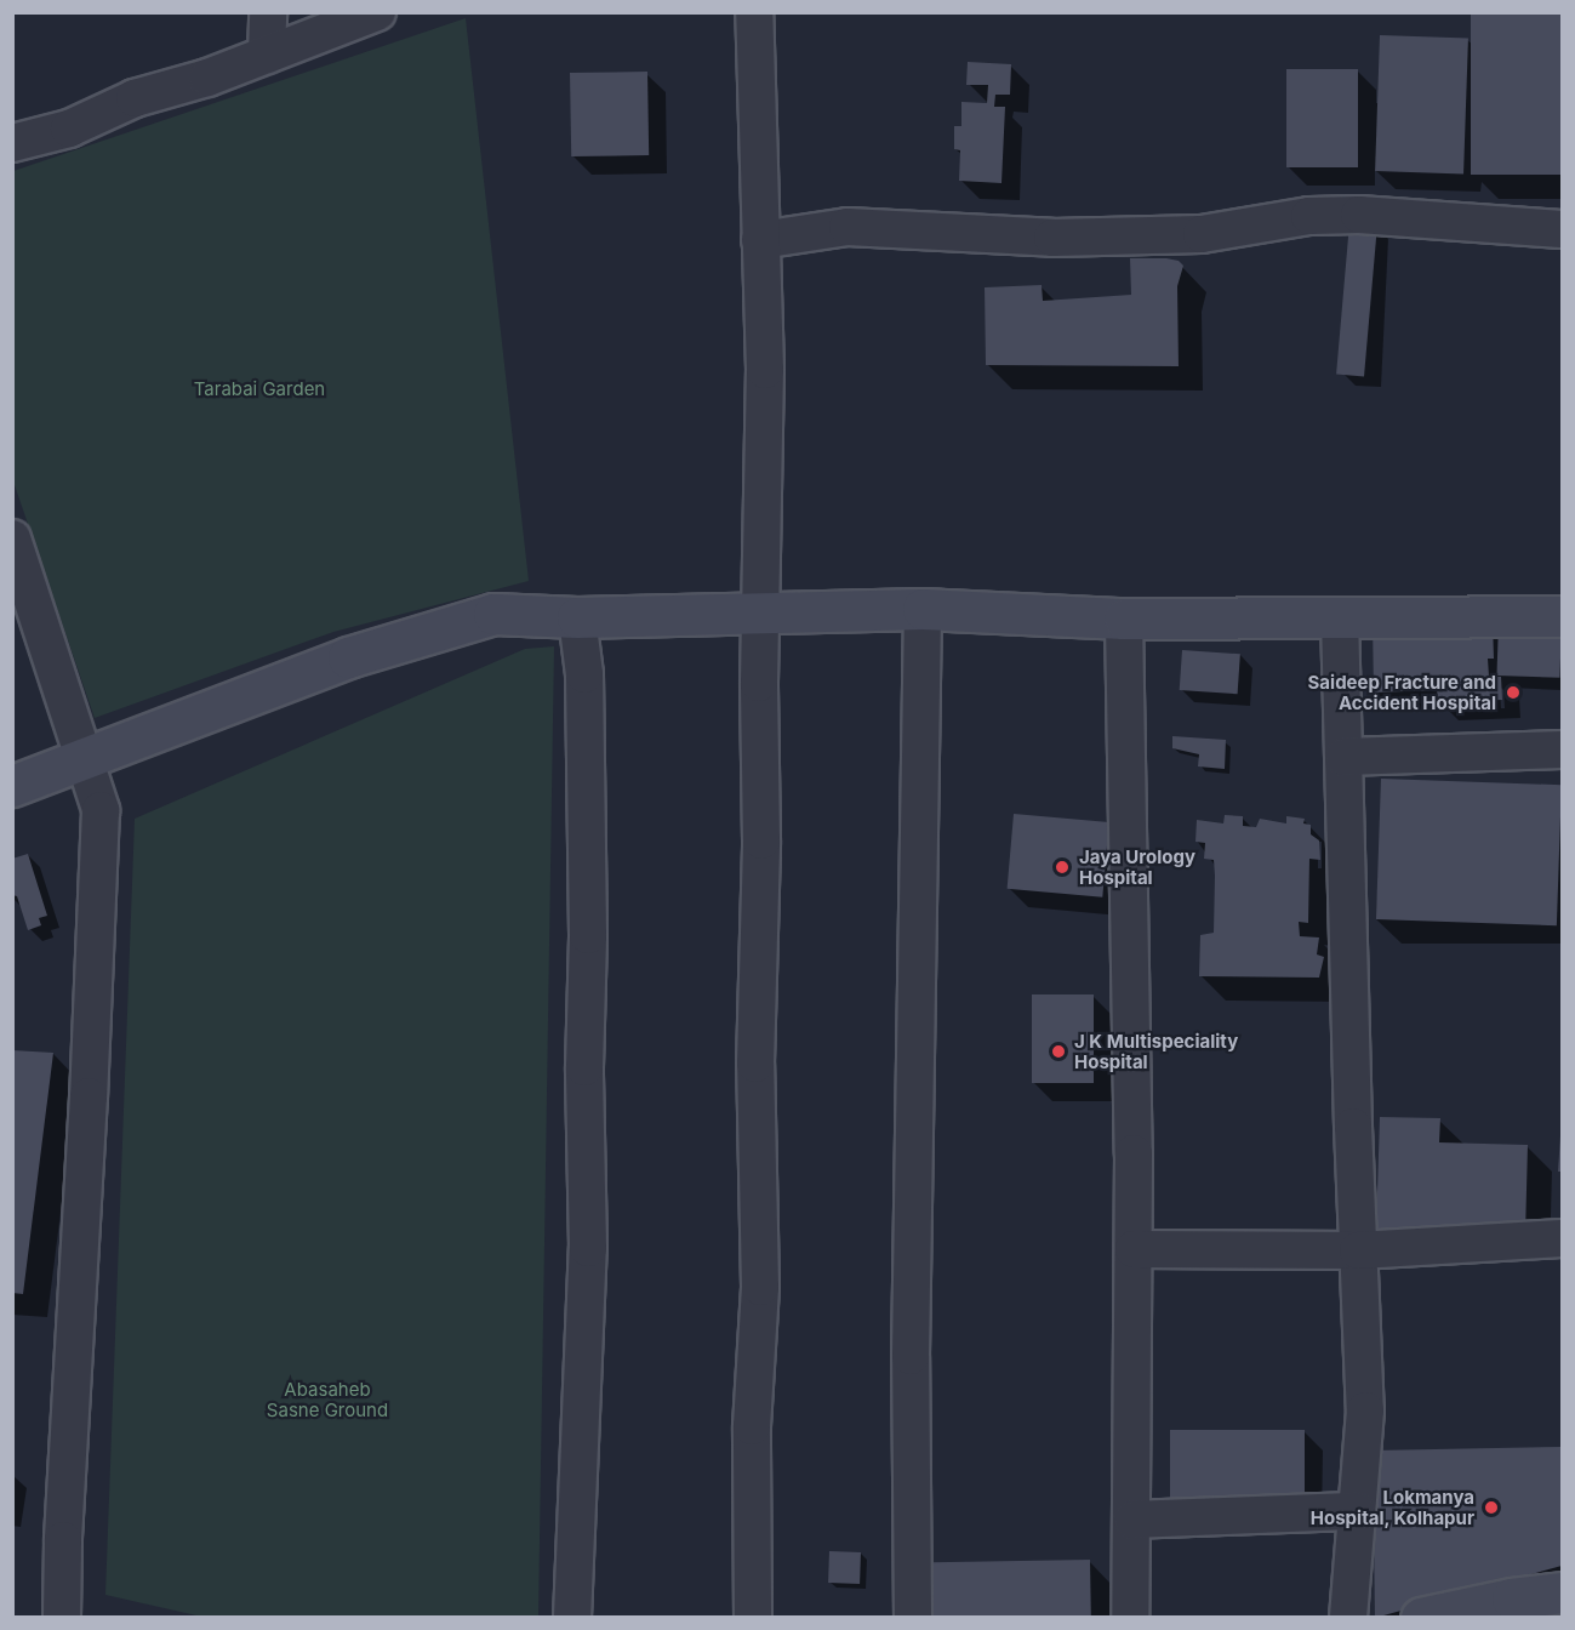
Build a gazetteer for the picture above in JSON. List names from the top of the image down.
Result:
{
  "parks": ["Tarabai Garden", "Abasaheb Sasne Ground"],
  "places": [
    "Saideep Fracture and Accident Hospital",
    "Jaya Urology Hospital",
    "J K Multispeciality Hospital",
    "Lokmanya Hospital, Kolhapur"
  ]
}
